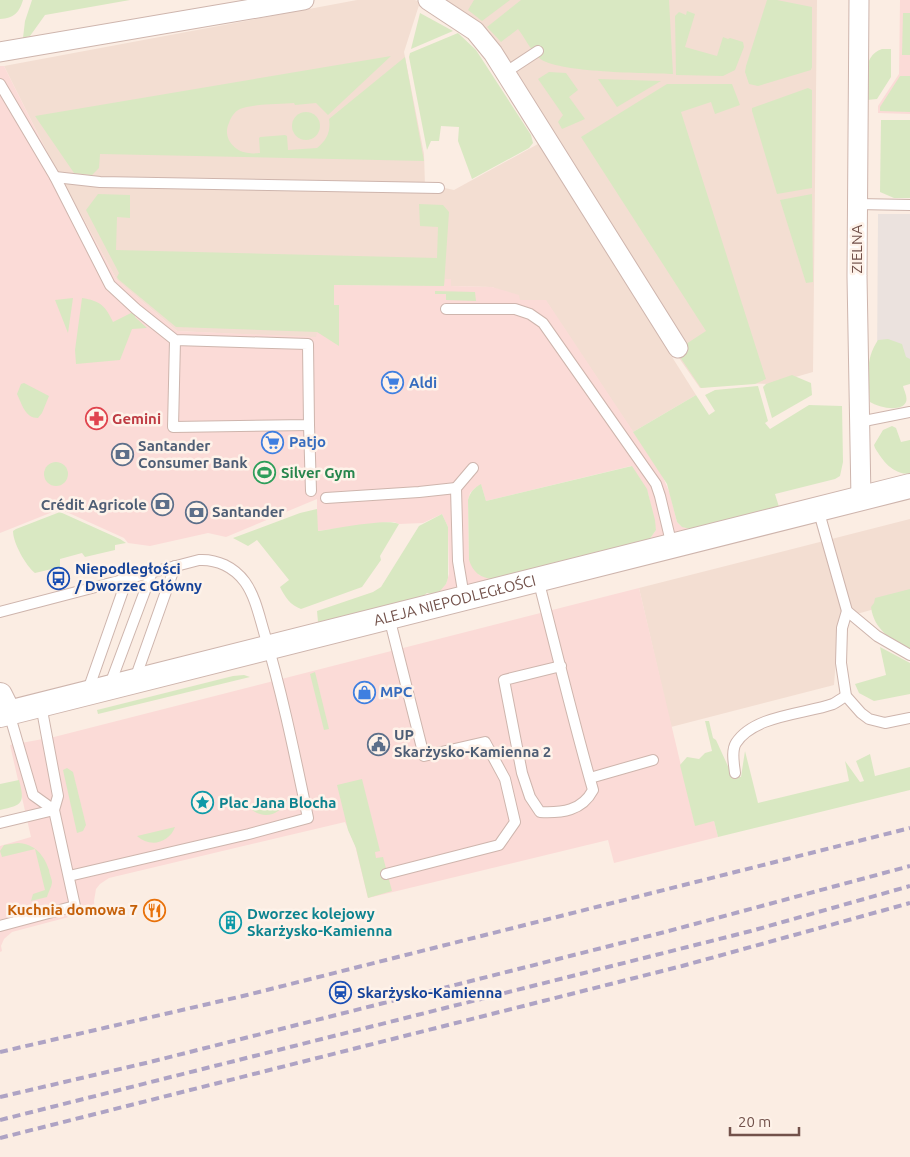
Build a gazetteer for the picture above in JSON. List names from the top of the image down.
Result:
{
  "streets": {
    "street": ["ZIELNA", "ALEJA NIEPODLEGŁOŚCI"]
  },
  "crossings": [
    ["ZIELNA", "ALEJA NIEPODLEGŁOŚCI"]
  ],
  "places": {
    "supermarket": ["Aldi", "Patjo"],
    "pharmacy": ["Gemini"],
    "bank": ["Santander Consumer Bank", "Crédit Agricole", "Santander"],
    "sports": ["Silver Gym"],
    "bus stop": ["Niepodległości / Dworzec Główny"],
    "shop": ["MPC"],
    "public building": ["UP Skarżysko-Kamienna 2"],
    "place": ["Plac Jana Blocha"],
    "restaurant": ["Kuchnia domowa 7"],
    "building": ["Dworzec kolejowy Skarżysko-Kamienna"],
    "station": ["Skarżysko-Kamienna"]
  },
  "scale_bar": "20 m"
}
